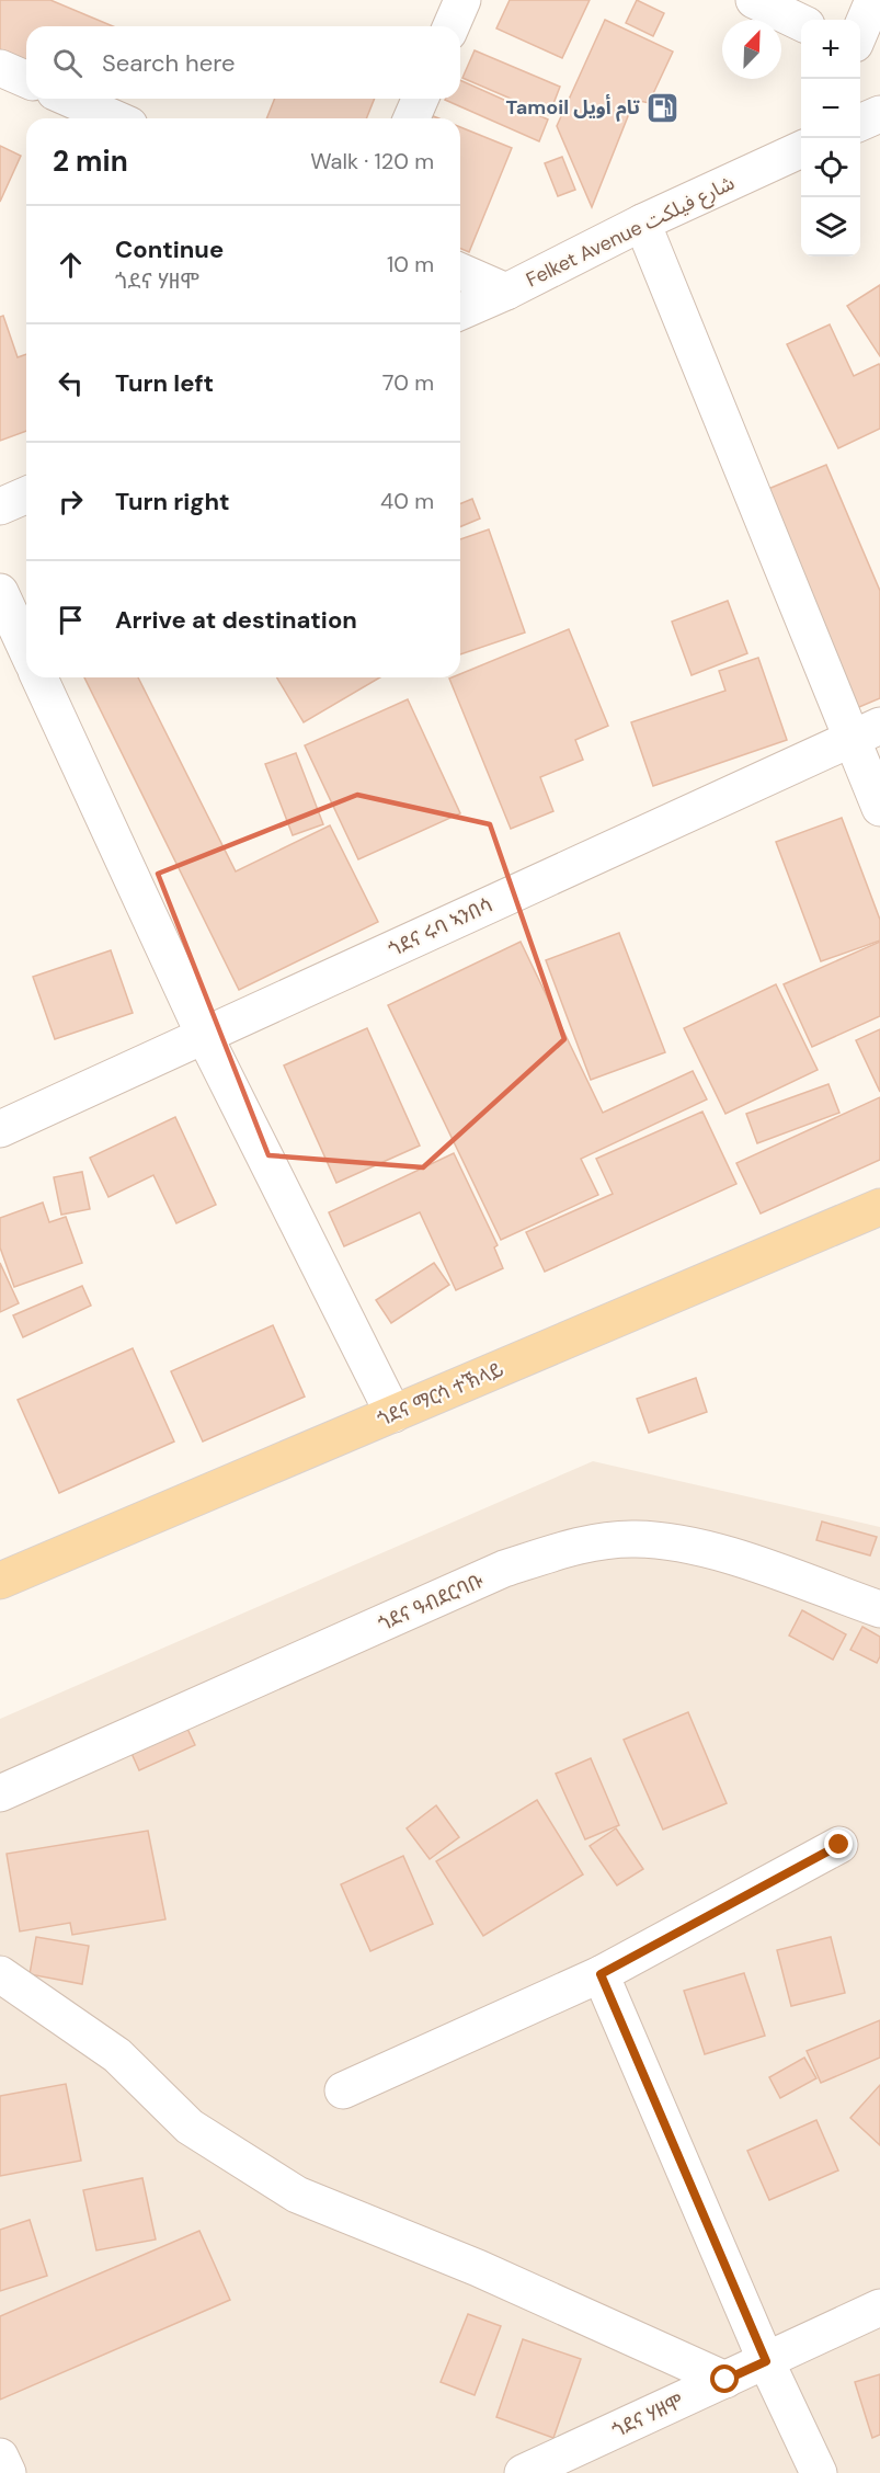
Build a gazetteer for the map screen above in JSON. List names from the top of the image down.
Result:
{
  "streets": {
    "main road": ["ጎደና ማርሳ ተኽላይ"],
    "street": [
      "Felket Avenue شارع فيلكت",
      "ጎደና ሩባ ኣንበሳ",
      "ጎደና ዓብደርባቡ",
      "ጎደና ሃዘሞ"
    ]
  },
  "places": {
    "fuel station": ["Tamoil تام أويل"]
  },
  "north": "top right",
  "page": {
    "map_buttons": ["+", "−"],
    "search": "Search here",
    "heading": ["2 min", "Walk · 120 m"],
    "list": [
      ["Continue", "ጎደና ሃዘሞ", "10 m"],
      ["Turn left", "70 m"],
      ["Turn right", "40 m"],
      "Arrive at destination"
    ]
  }
}
